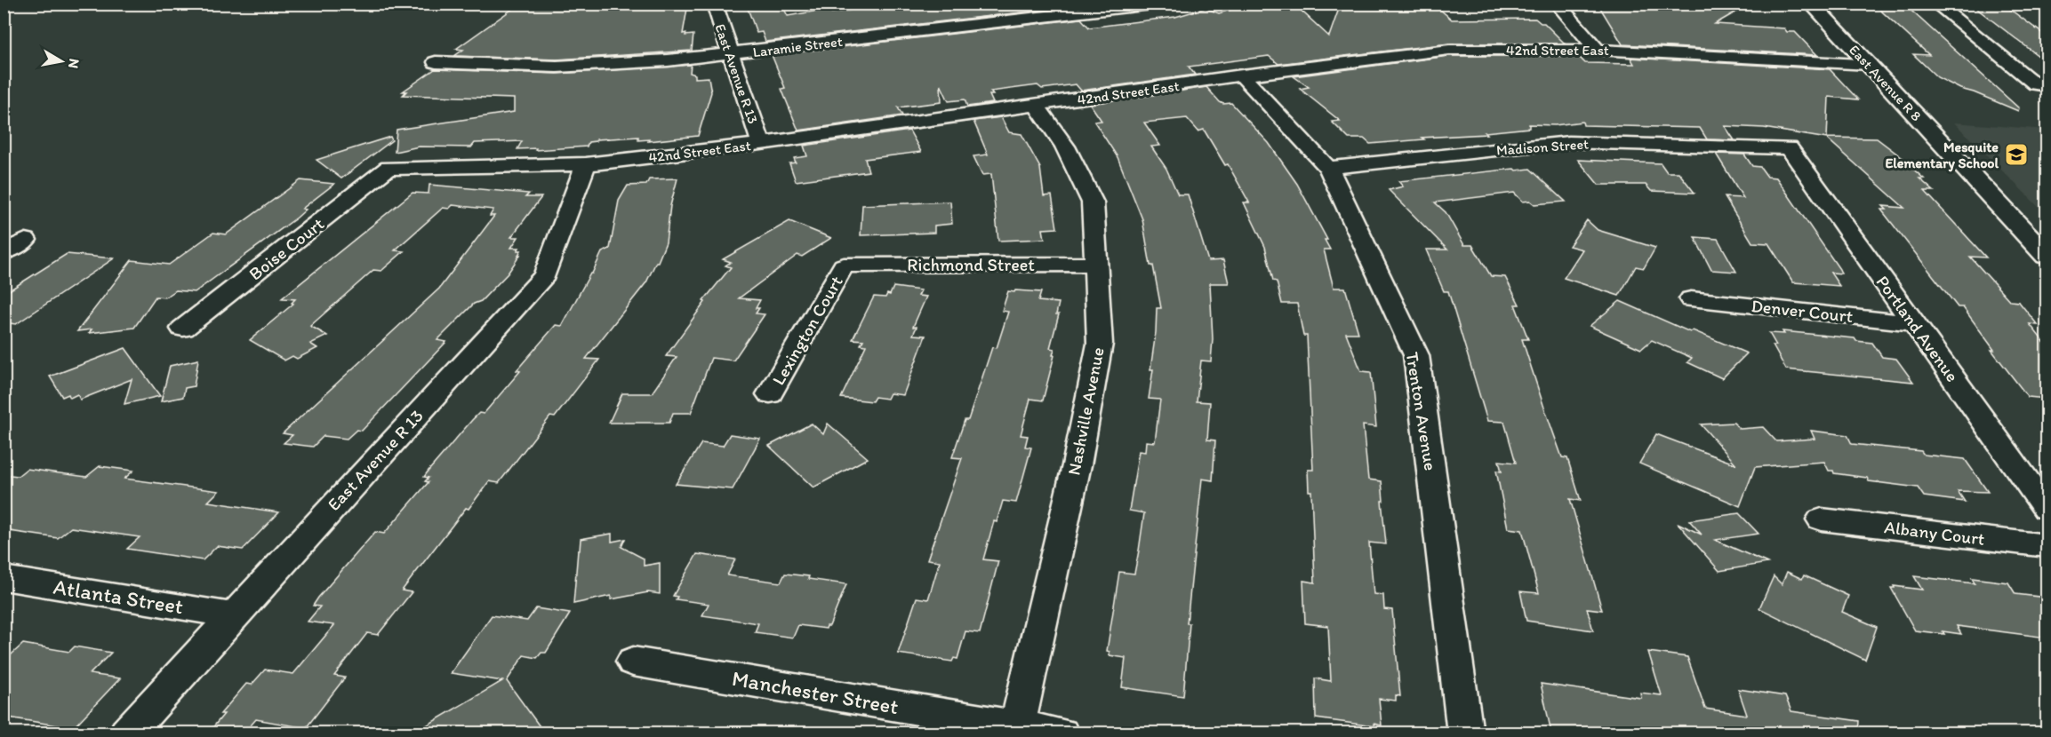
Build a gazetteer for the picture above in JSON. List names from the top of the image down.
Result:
{
  "streets": {
    "street": [
      "Laramie Street",
      "42nd Street East",
      "East Avenue R 13",
      "East Avenue R 8",
      "Madison Street",
      "Boise Court",
      "Richmond Street",
      "Denver Court",
      "Portland Avenue",
      "Lexington Court",
      "Nashville Avenue",
      "Trenton Avenue",
      "Albany Court",
      "Atlanta Street",
      "Manchester Street"
    ]
  },
  "crossings": [
    ["Laramie Street", "East Avenue R 13"],
    ["42nd Street East", "East Avenue R 13"],
    ["42nd Street East", "East Avenue R 8"],
    ["42nd Street East", "Boise Court"],
    ["42nd Street East", "Nashville Avenue"],
    ["42nd Street East", "Trenton Avenue"],
    ["East Avenue R 13", "Atlanta Street"],
    ["Madison Street", "Portland Avenue"],
    ["Madison Street", "Trenton Avenue"],
    ["Richmond Street", "Lexington Court"],
    ["Richmond Street", "Nashville Avenue"],
    ["Denver Court", "Portland Avenue"],
    ["Nashville Avenue", "Manchester Street"]
  ],
  "places": {
    "school or university": ["Mesquite Elementary School"]
  },
  "north": "right"
}
